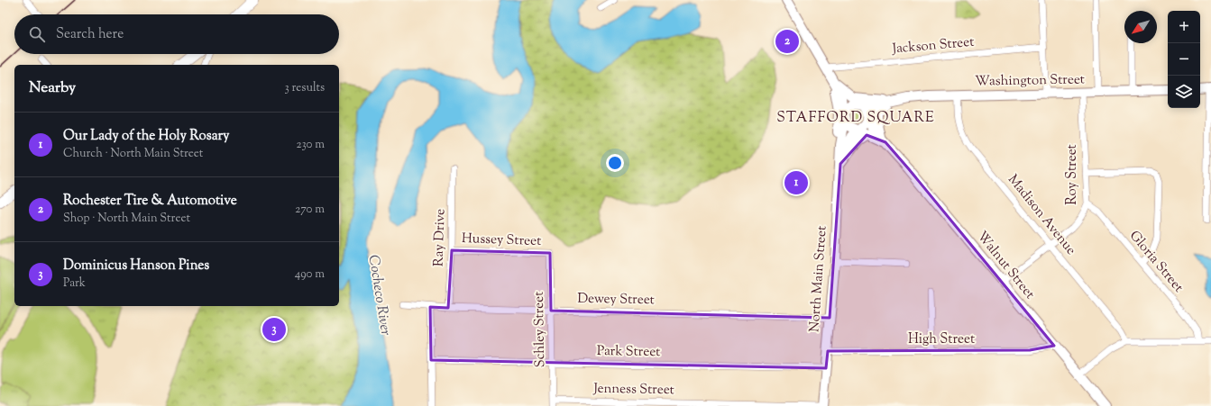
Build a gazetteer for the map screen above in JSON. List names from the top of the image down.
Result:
{
  "streets": {
    "main road": ["Washington Street", "Walnut Street", "North Main Street"],
    "street": [
      "Jackson Street",
      "Roy Street",
      "Madison Avenue",
      "Ray Drive",
      "Hussey Street",
      "Gloria Street",
      "Dewey Street",
      "Schley Street",
      "High Street",
      "Park Street",
      "Jenness Street"
    ]
  },
  "crossings": [
    ["Jackson Street", "North Main Street"],
    ["Washington Street", "Roy Street"],
    ["Washington Street", "Madison Avenue"],
    ["Washington Street", "Walnut Street"],
    ["Washington Street", "North Main Street"],
    ["Roy Street", "Madison Avenue"],
    ["Roy Street", "Gloria Street"],
    ["Roy Street", "Walnut Street"],
    ["Ray Drive", "Hussey Street"],
    ["Ray Drive", "Dewey Street"],
    ["Hussey Street", "Schley Street"],
    ["Walnut Street", "North Main Street"],
    ["Walnut Street", "High Street"],
    ["North Main Street", "Dewey Street"],
    ["North Main Street", "High Street"],
    ["North Main Street", "Park Street"],
    ["North Main Street", "Jenness Street"],
    ["Dewey Street", "Schley Street"],
    ["Schley Street", "Park Street"],
    ["Schley Street", "Jenness Street"]
  ],
  "districts": ["STAFFORD SQUARE"],
  "water": ["Cocheco River"],
  "north": "bottom left",
  "page": {
    "map_buttons": ["+", "−"],
    "search": "Search here",
    "pins": ["2", "1", "3"],
    "heading": ["Nearby", "3 results"],
    "list": [
      {
        "mark": "1",
        "name": "Our Lady of the Holy Rosary",
        "note": "Church · North Main Street",
        "value": "230 m"
      },
      {
        "mark": "2",
        "name": "Rochester Tire & Automotive",
        "note": "Shop · North Main Street",
        "value": "270 m"
      },
      {
        "mark": "3",
        "name": "Dominicus Hanson Pines",
        "note": "Park",
        "value": "490 m"
      }
    ]
  }
}
